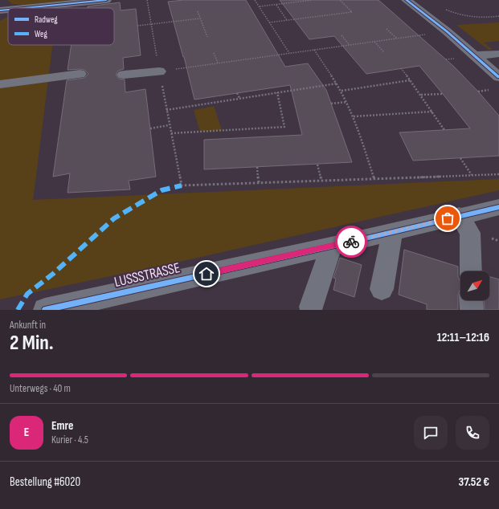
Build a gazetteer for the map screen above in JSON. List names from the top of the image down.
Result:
{
  "streets": {
    "street": ["LUSSSTRASSE"]
  },
  "legend": ["Radweg", "Weg"],
  "north": "top right",
  "page": {
    "heading": ["2 Min.", "Ankunft in", "12:11–12:16"],
    "panel": [
      "Emre",
      "Kurier · 4.5",
      "Bestellung #6020",
      "37.52 €"
    ],
    "bar": "Unterwegs · 40 m",
    "round": "E"
  }
}
